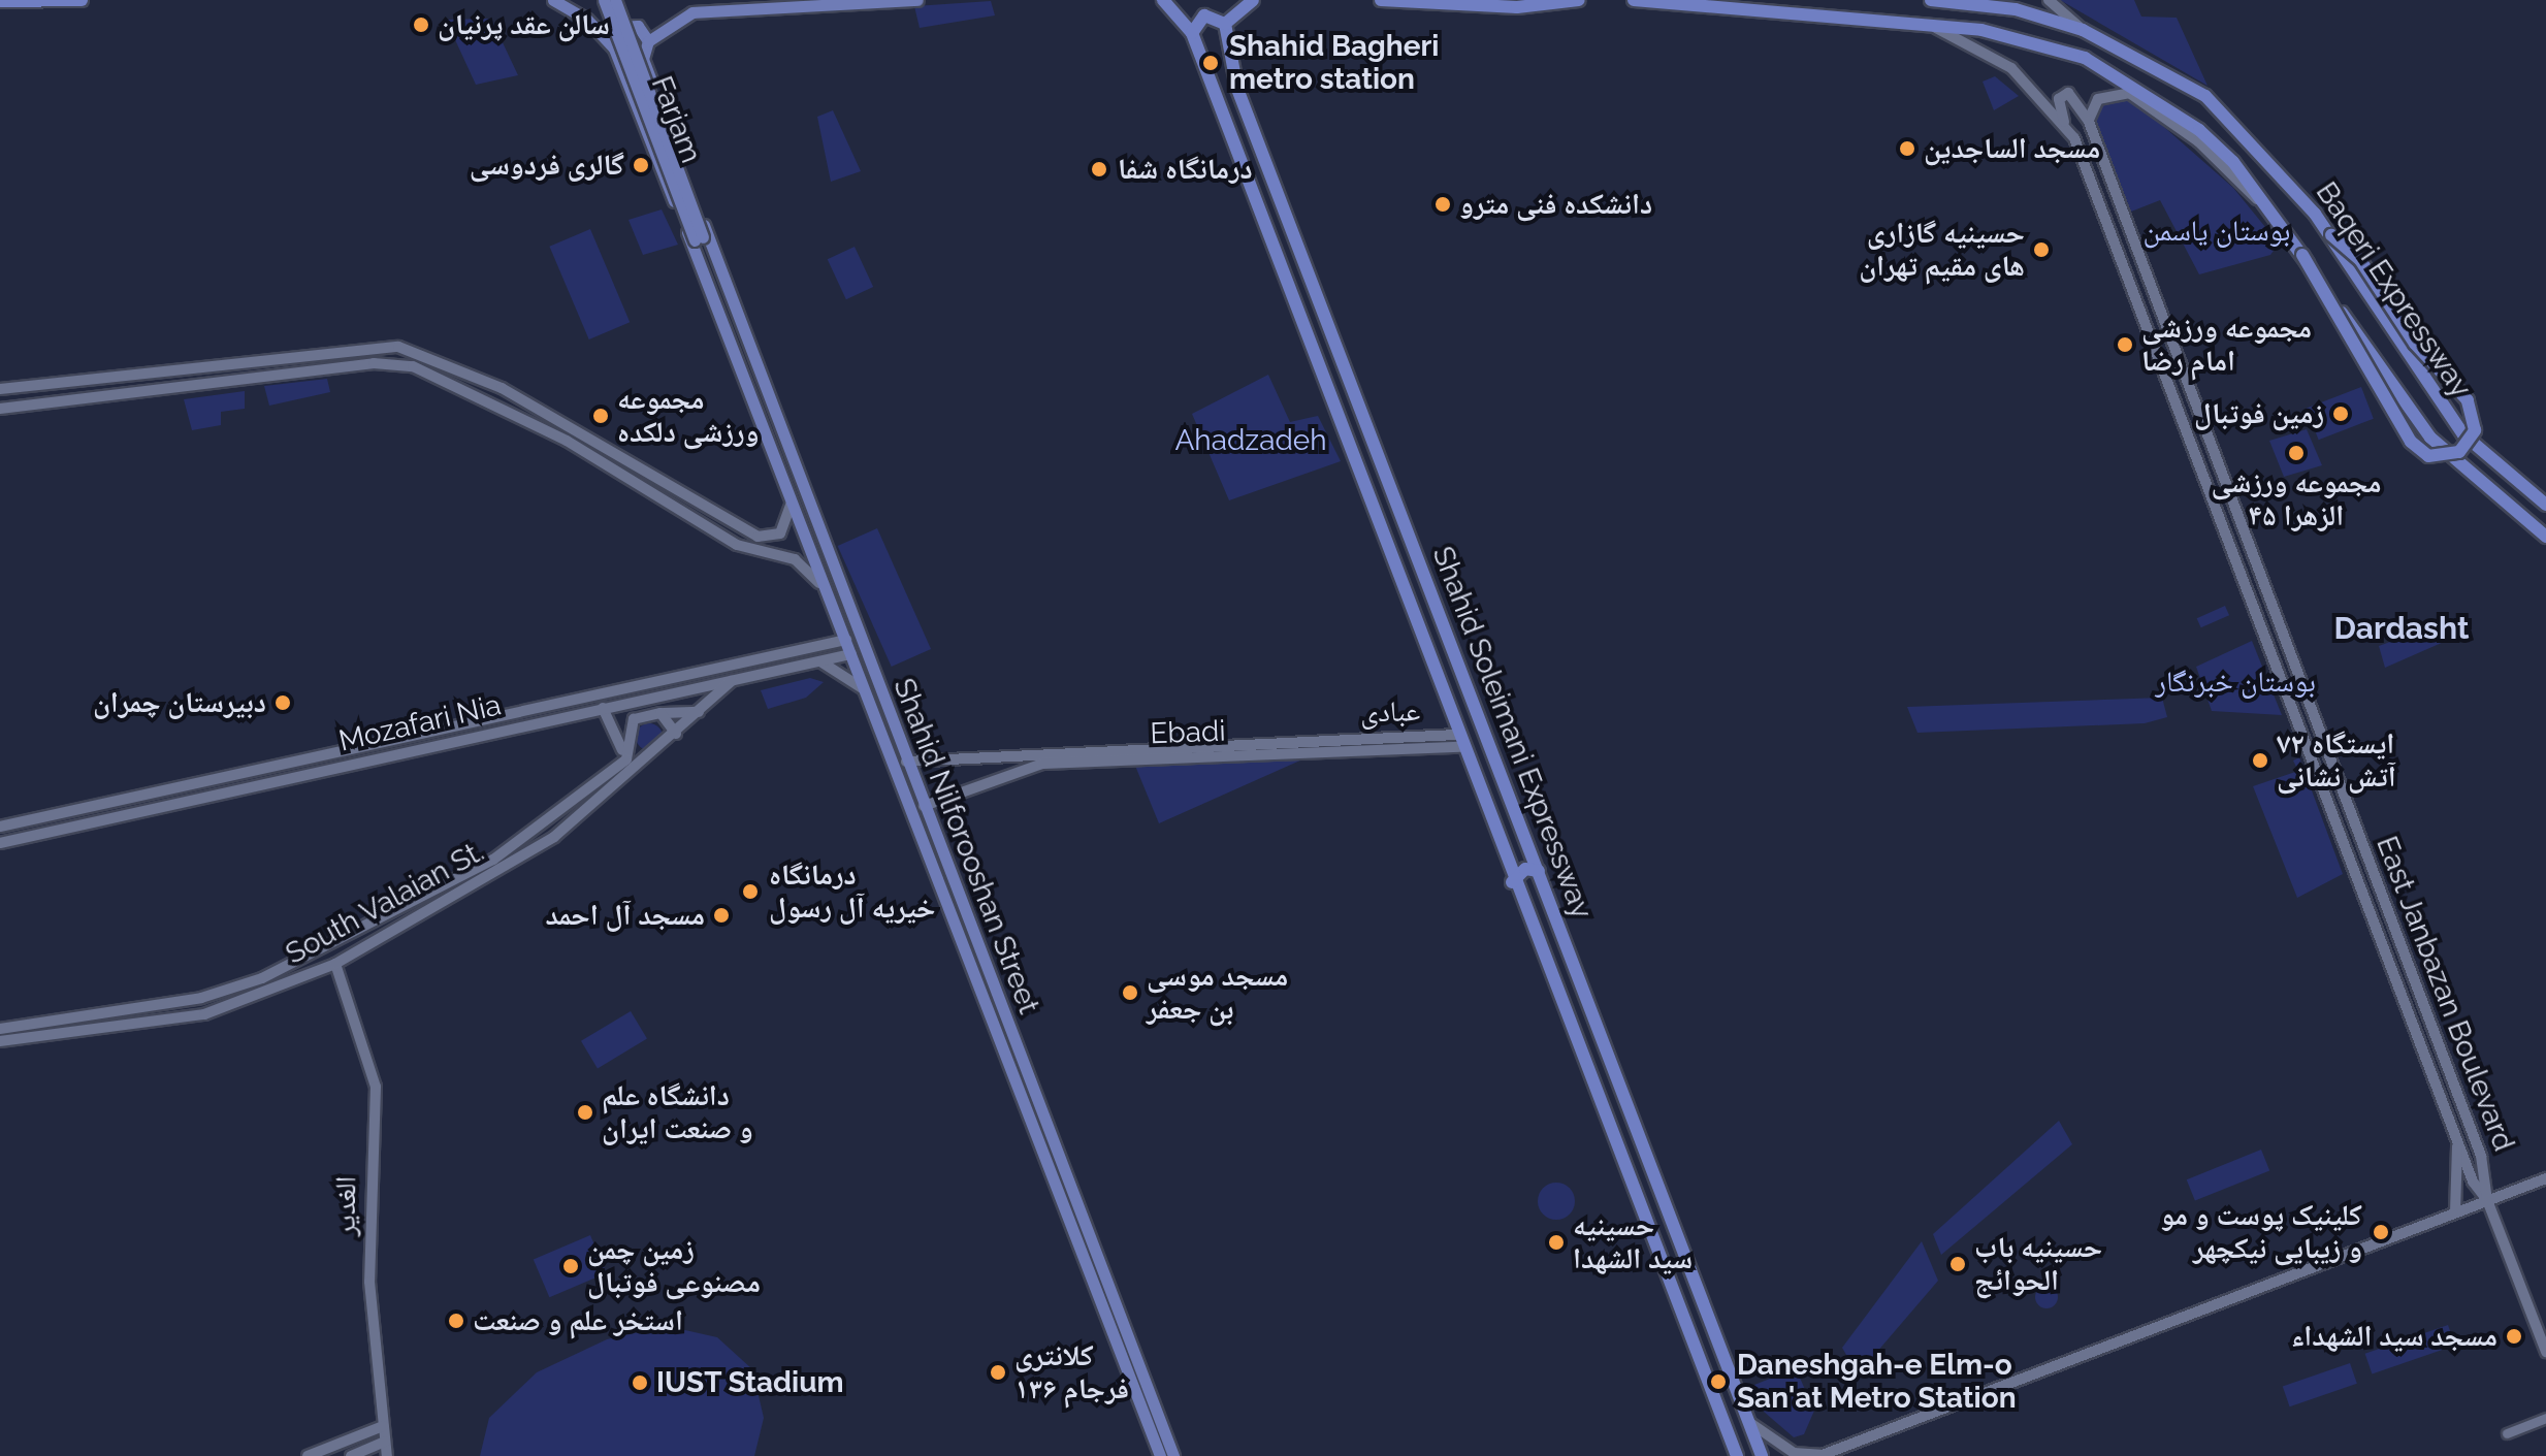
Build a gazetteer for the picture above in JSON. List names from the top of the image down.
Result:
{
  "streets": {
    "highway": ["Baqeri Expressway", "Shahid Soleimani Expressway"],
    "main road": [
      "Farjam",
      "عبادی",
      "Mozafari Nia",
      "Ebadi",
      "Shahid Nilforooshan Street",
      "South Valaian St.",
      "East Janbazan Boulevard",
      "الغدیر"
    ]
  },
  "crossings": [
    ["Farjam", "Shahid Nilforooshan Street"],
    ["Baqeri Expressway", "East Janbazan Boulevard"],
    ["عبادی", "Ebadi"],
    ["عبادی", "Shahid Soleimani Expressway"],
    ["Mozafari Nia", "Shahid Nilforooshan Street"],
    ["Mozafari Nia", "South Valaian St."],
    ["Ebadi", "Shahid Soleimani Expressway"],
    ["Ebadi", "Shahid Nilforooshan Street"],
    ["South Valaian St.", "الغدیر"]
  ],
  "districts": ["Dardasht"],
  "parks": ["بوستان یاسمن", "Ahadzadeh", "بوستان خبرنگار"],
  "places": [
    "سالن عقد پرنیان",
    "Shahid Bagheri metro station",
    "مسجد الساجدین",
    "گالری فردوسی",
    "درمانگاه شفا",
    "دانشکده فنی مترو",
    "حسینیه گازاری های مقیم تهران",
    "مجموعه ورزشی امام رضا",
    "زمین فوتبال",
    "مجموعه ورزشی دلکده",
    "مجموعه ورزشی الزهرا ۴۵",
    "دبیرستان چمران",
    "ایستگاه ۷۲ آتش نشانی",
    "درمانگاه خیریه آل رسول",
    "مسجد آل احمد",
    "مسجد موسی بن جعفر",
    "دانشگاه علم و صنعت ایران",
    "کلینیک پوست و مو و زیبایی نیکچهر",
    "حسینیه سید الشهدا",
    "حسینیه باب الحوائج",
    "زمین چمن مصنوعی فوتبال",
    "استخر علم و صنعت",
    "مسجد سید الشهداء",
    "کلانتری ۱۳۶ فرجام",
    "Daneshgah-e Elm-o San'at Metro Station",
    "IUST Stadium"
  ]
}
